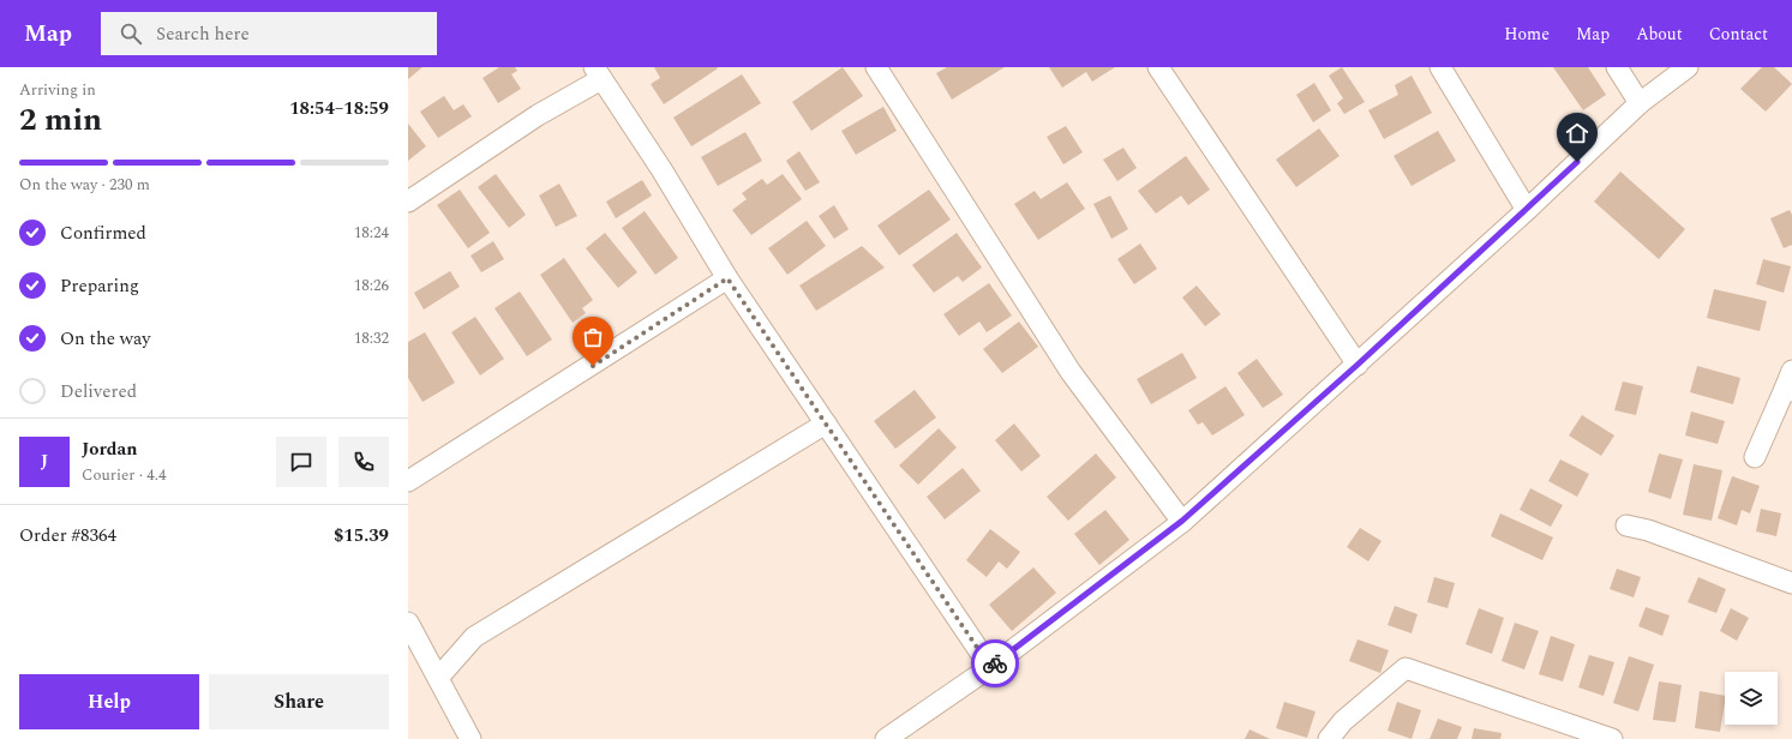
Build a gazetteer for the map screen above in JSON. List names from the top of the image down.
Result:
{
  "page": {
    "header": "Map",
    "search": "Search here",
    "nav": [
      "Home",
      "Map",
      "About",
      "Contact"
    ],
    "heading": ["2 min", "Arriving in", "18:54–18:59"],
    "panel": [
      "Jordan",
      "Courier · 4.4",
      "Order #8364",
      "$15.39"
    ],
    "bar": "On the way · 230 m",
    "list": [
      ["Confirmed", "18:24"],
      ["Preparing", "18:26"],
      ["On the way", "18:32"],
      "Delivered"
    ],
    "round": "J",
    "buttons": ["Help", "Share"]
  }
}
